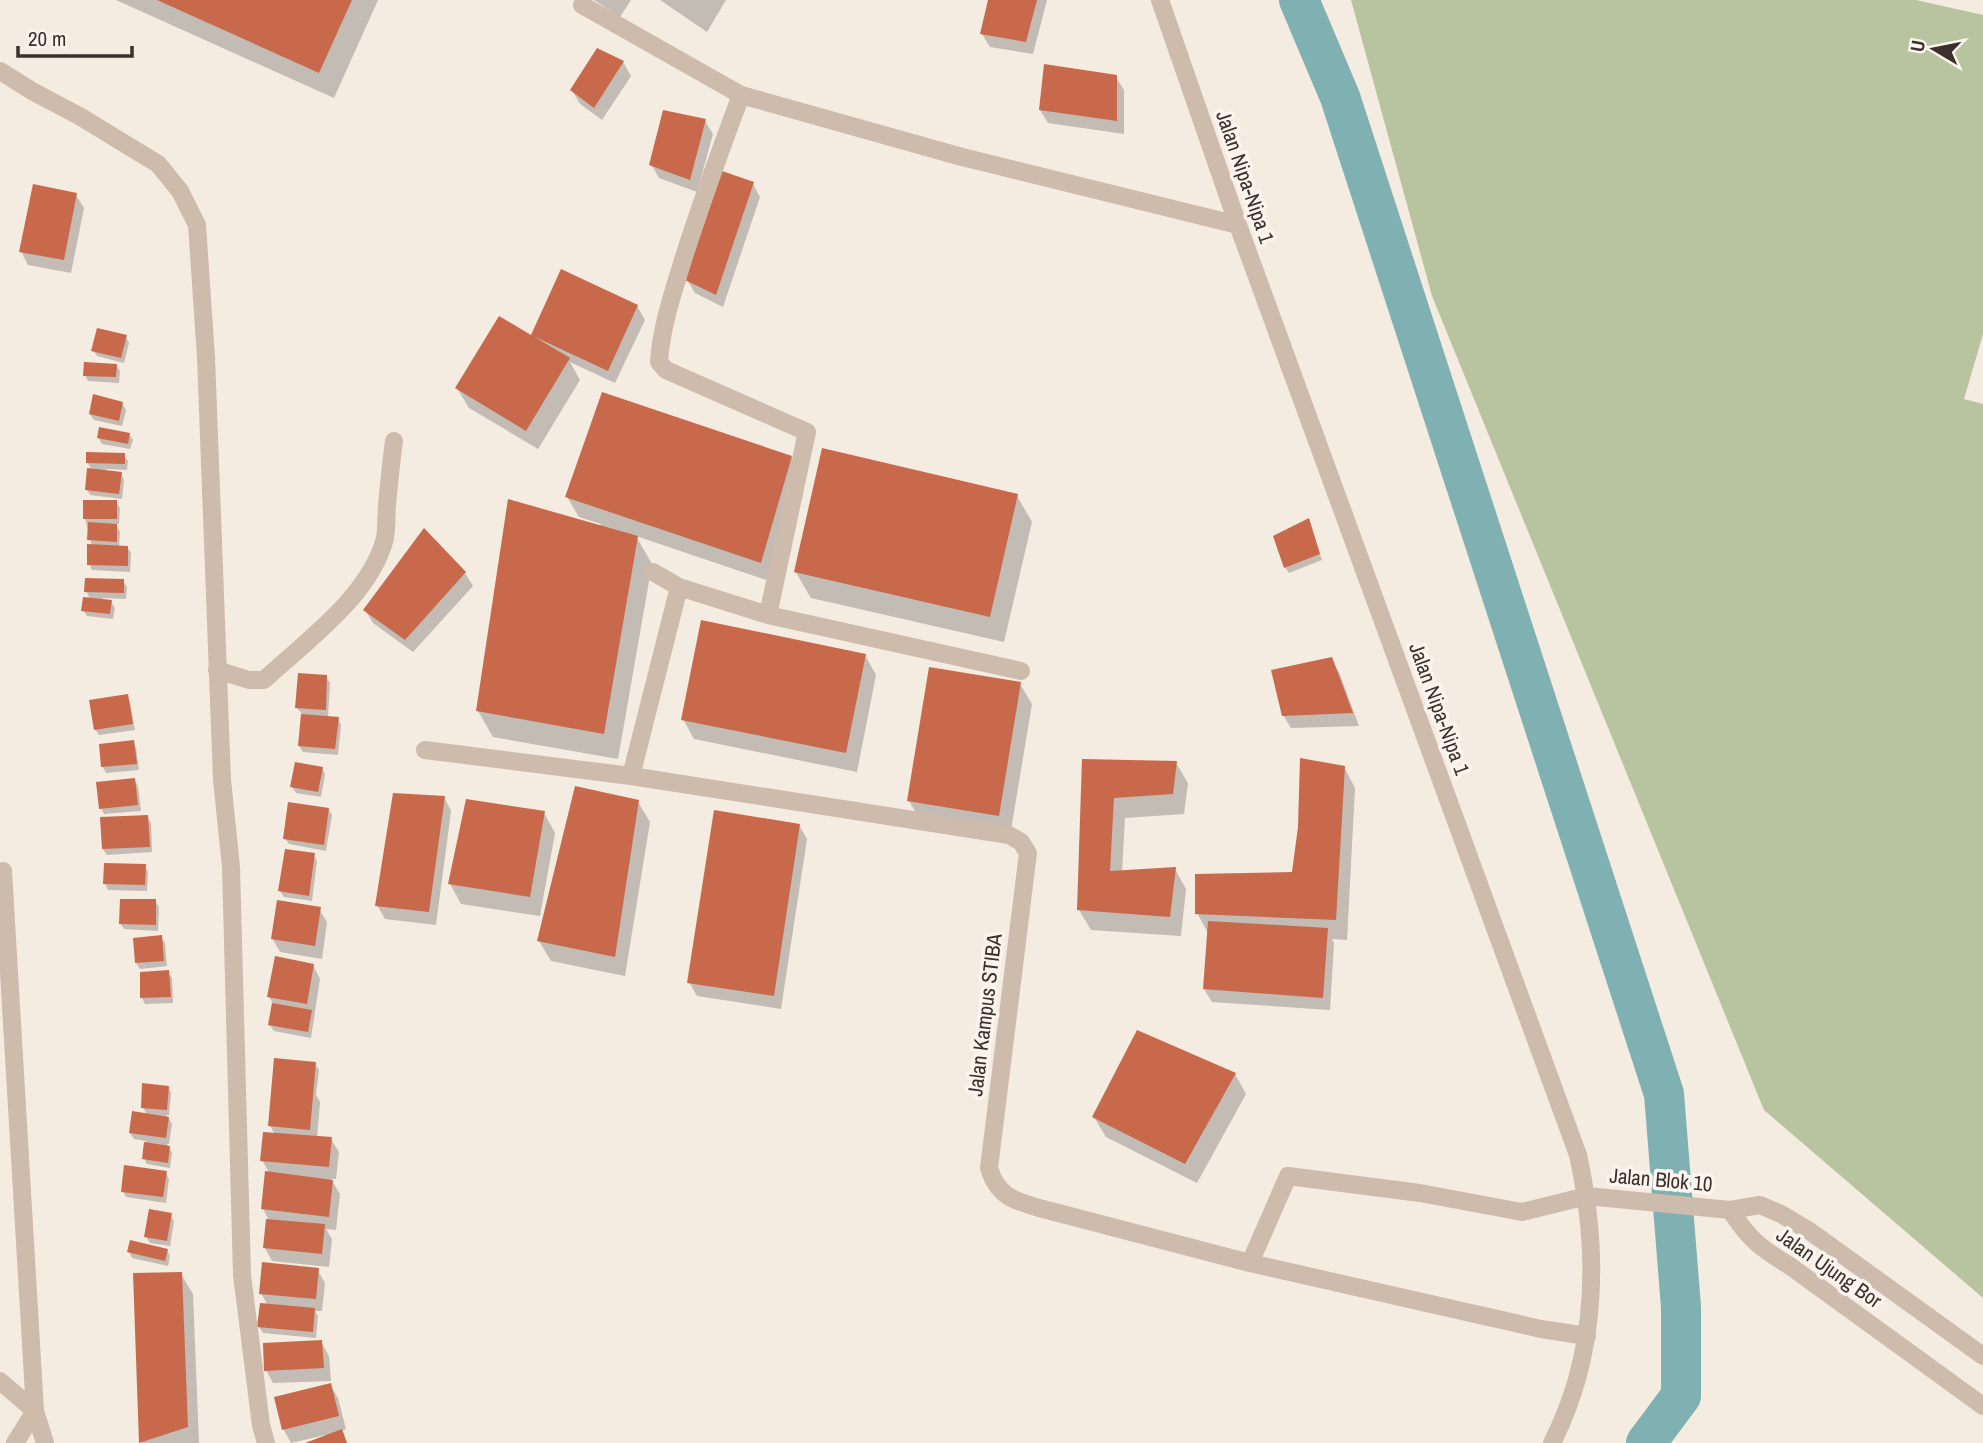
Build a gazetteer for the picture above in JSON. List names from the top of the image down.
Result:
{
  "streets": {
    "street": [
      "Jalan Nipa-Nipa 1",
      "Jalan Kampus STIBA",
      "Jalan Blok 10",
      "Jalan Ujung Bor"
    ]
  },
  "crossings": [
    ["Jalan Nipa-Nipa 1", "Jalan Kampus STIBA"],
    ["Jalan Nipa-Nipa 1", "Jalan Blok 10"],
    ["Jalan Kampus STIBA", "Jalan Blok 10"],
    ["Jalan Blok 10", "Jalan Ujung Bor"]
  ],
  "scale_bar": "20 m",
  "north": "left"
}
